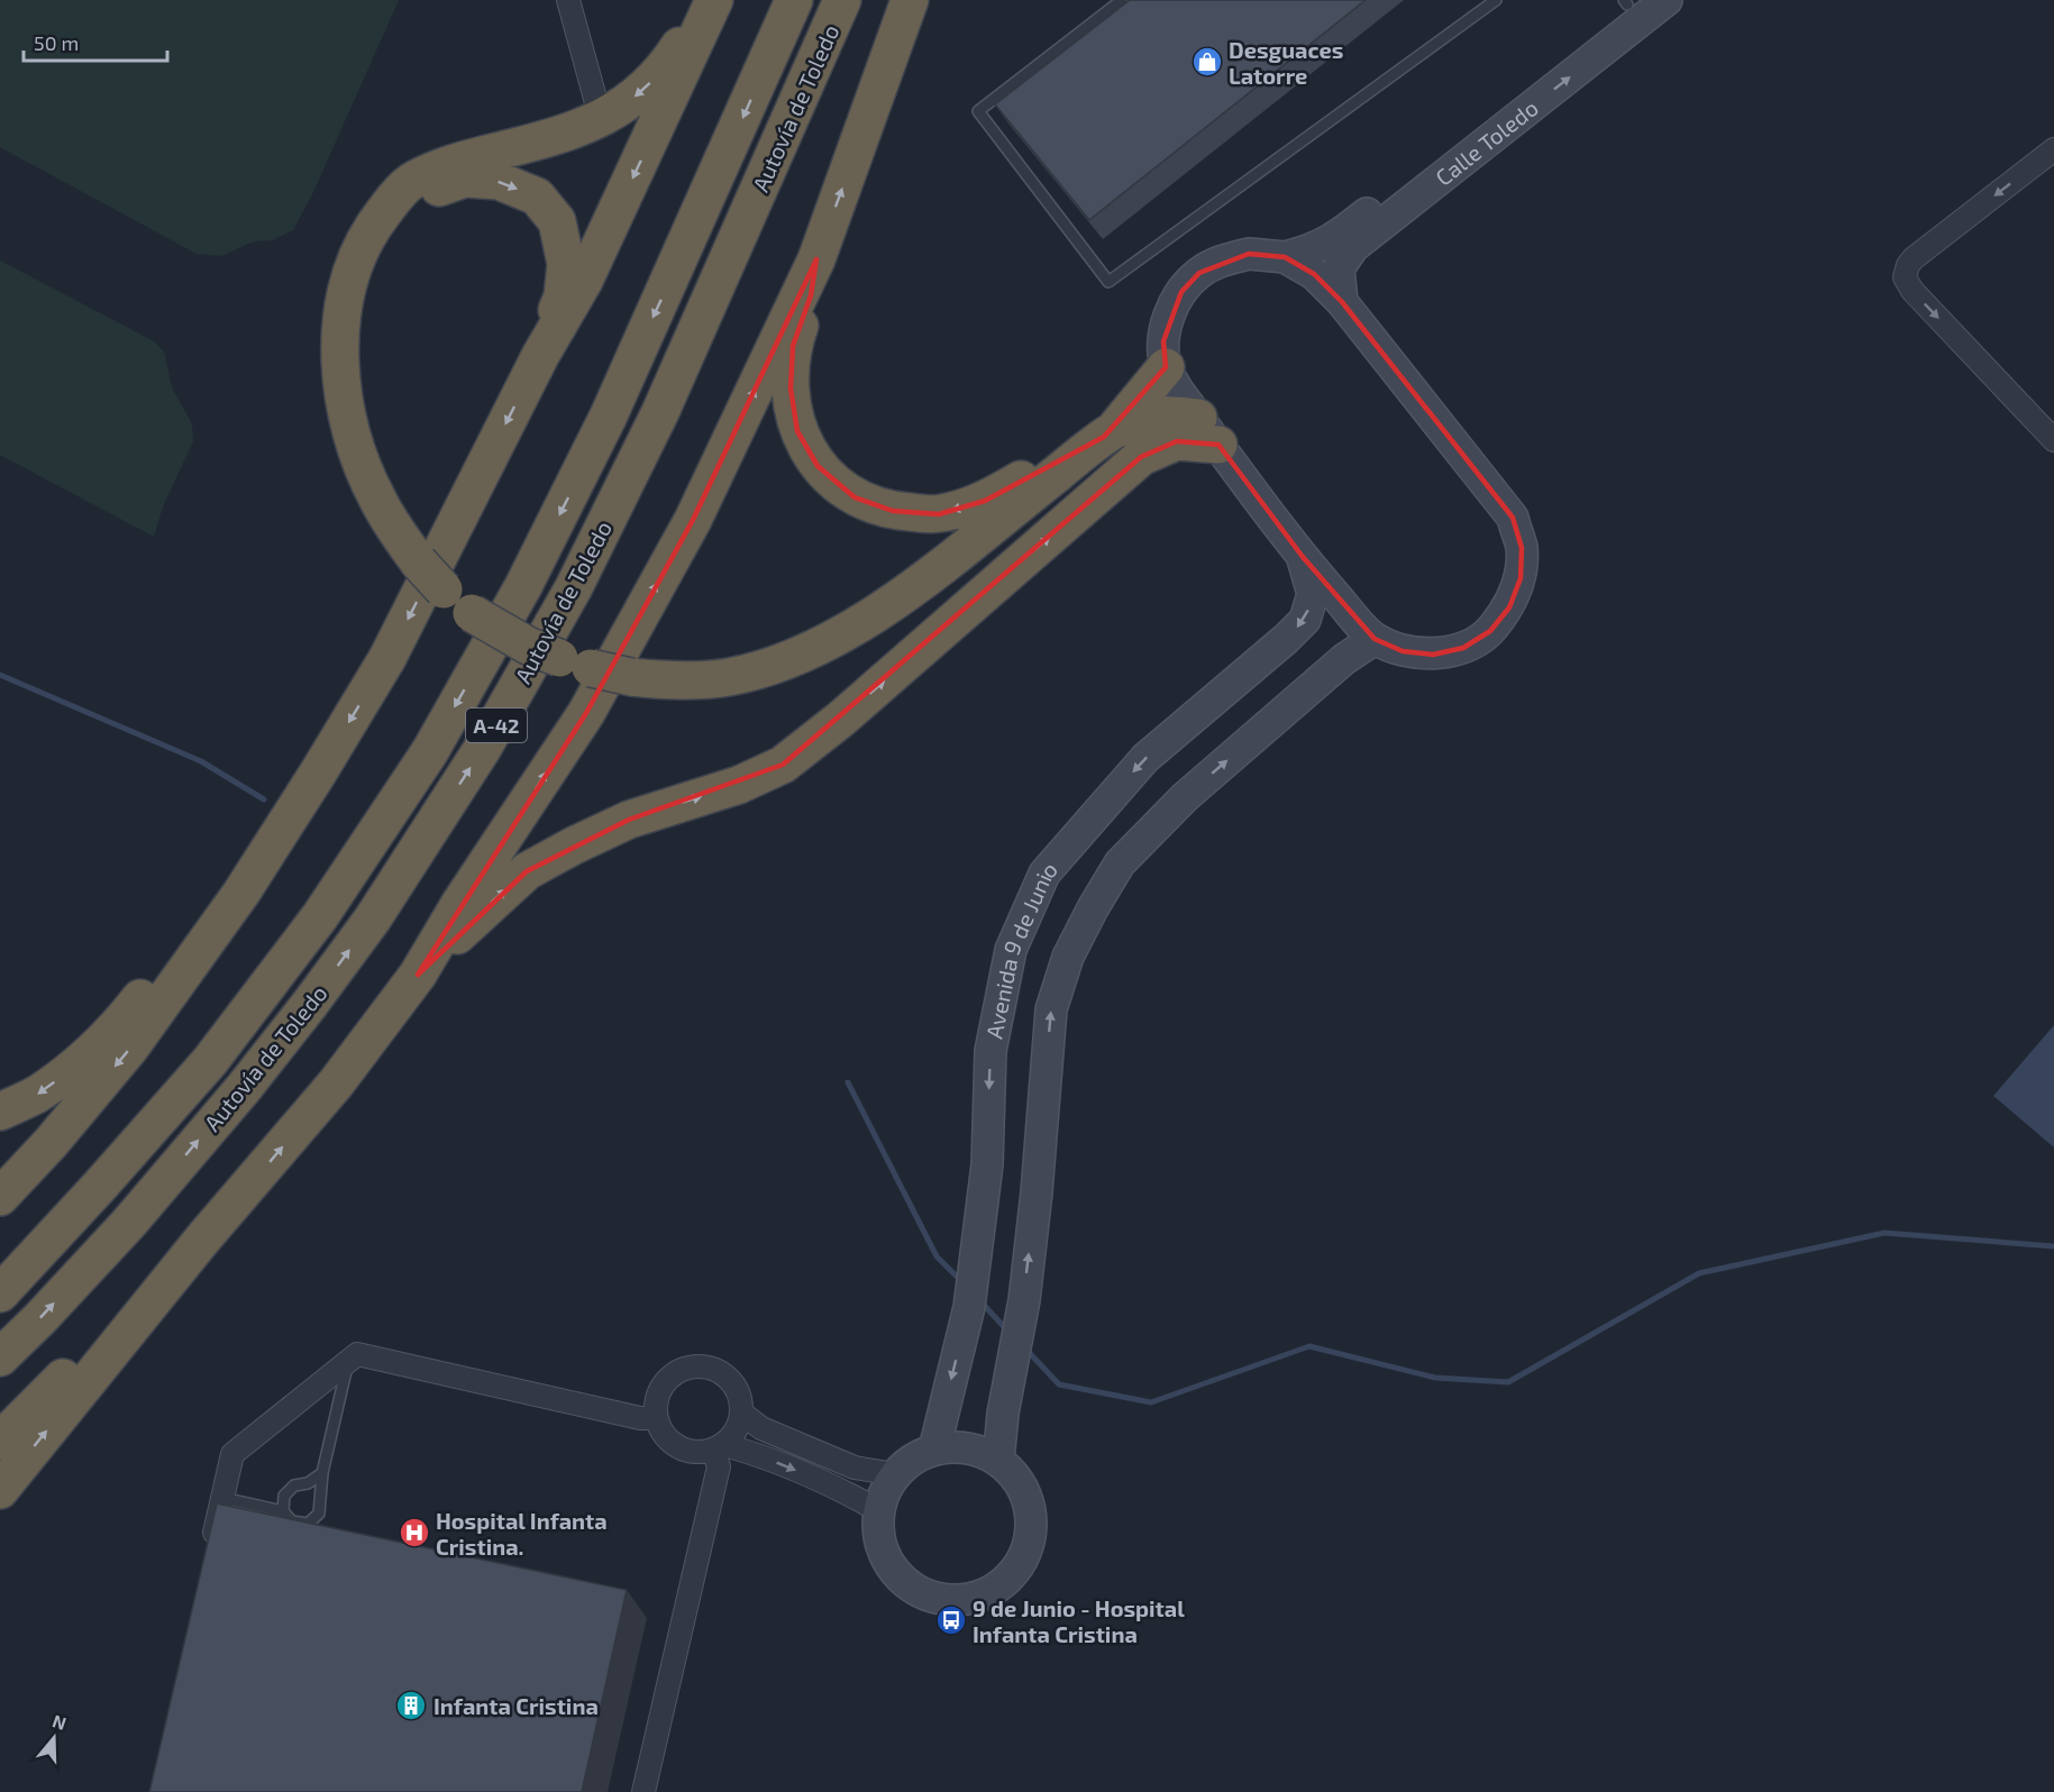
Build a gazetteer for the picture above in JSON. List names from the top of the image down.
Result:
{
  "streets": {
    "highway": ["Autovía de Toledo", "A-42"],
    "main road": ["Calle Toledo", "Avenida 9 de Junio"]
  },
  "places": {
    "shop": ["Desguaces Latorre"],
    "hospital": ["Hospital Infanta Cristina."],
    "bus stop": ["9 de Junio - Hospital Infanta Cristina"],
    "building": ["Infanta Cristina"]
  },
  "scale_bar": "50 m",
  "north": "top"
}
